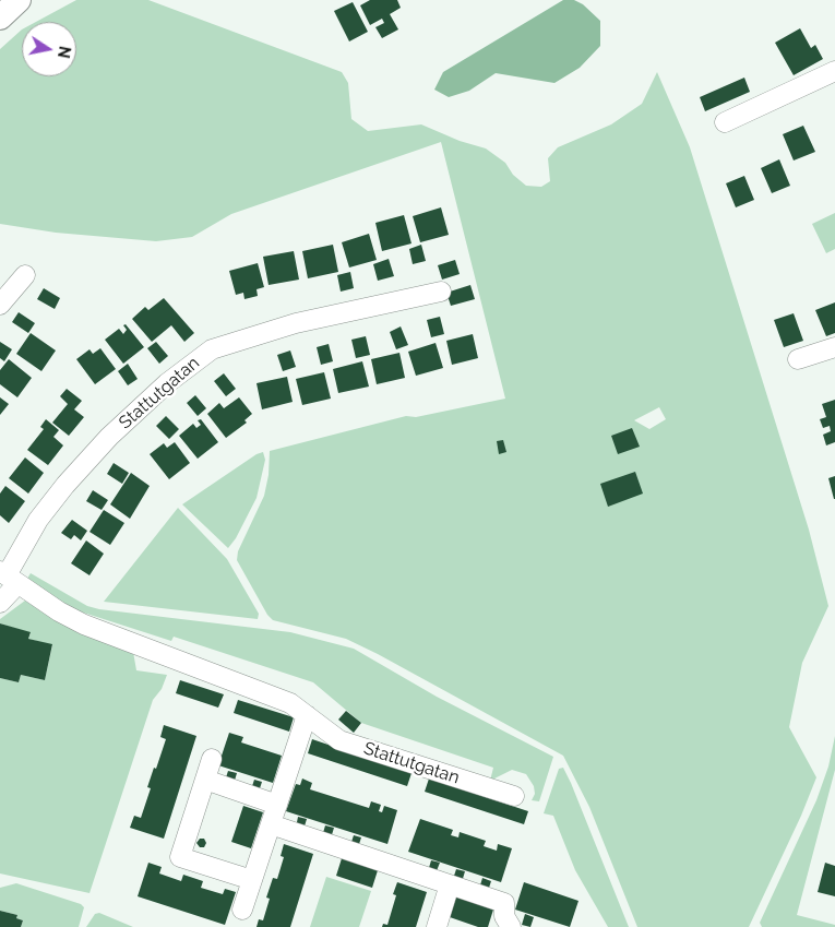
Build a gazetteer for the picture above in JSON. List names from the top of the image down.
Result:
{
  "streets": {
    "street": ["Stattutgatan"]
  },
  "north": "right"
}
